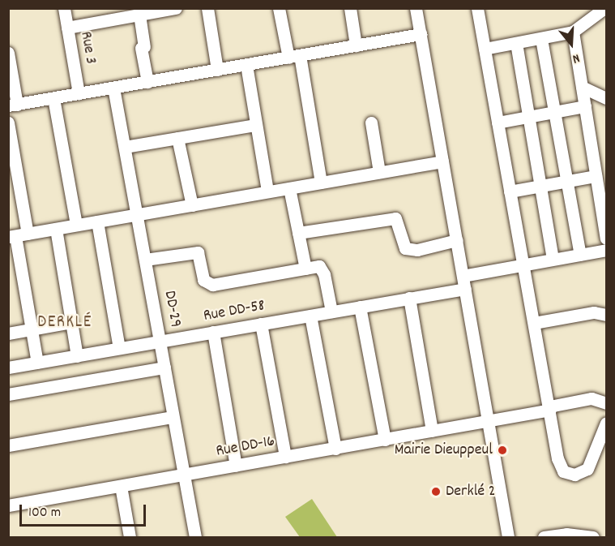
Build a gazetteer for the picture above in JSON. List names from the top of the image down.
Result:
{
  "streets": {
    "street": [
      "Rue 3",
      "DD-29",
      "Rue DD-58",
      "Rue DD-16"
    ]
  },
  "crossings": [
    ["DD-29", "Rue DD-58"],
    ["DD-29", "Rue DD-16"]
  ],
  "districts": ["DERKLÉ"],
  "places": ["Mairie Dieuppeul", "Derklé 2"],
  "scale_bar": "100 m",
  "north": "bottom"
}
